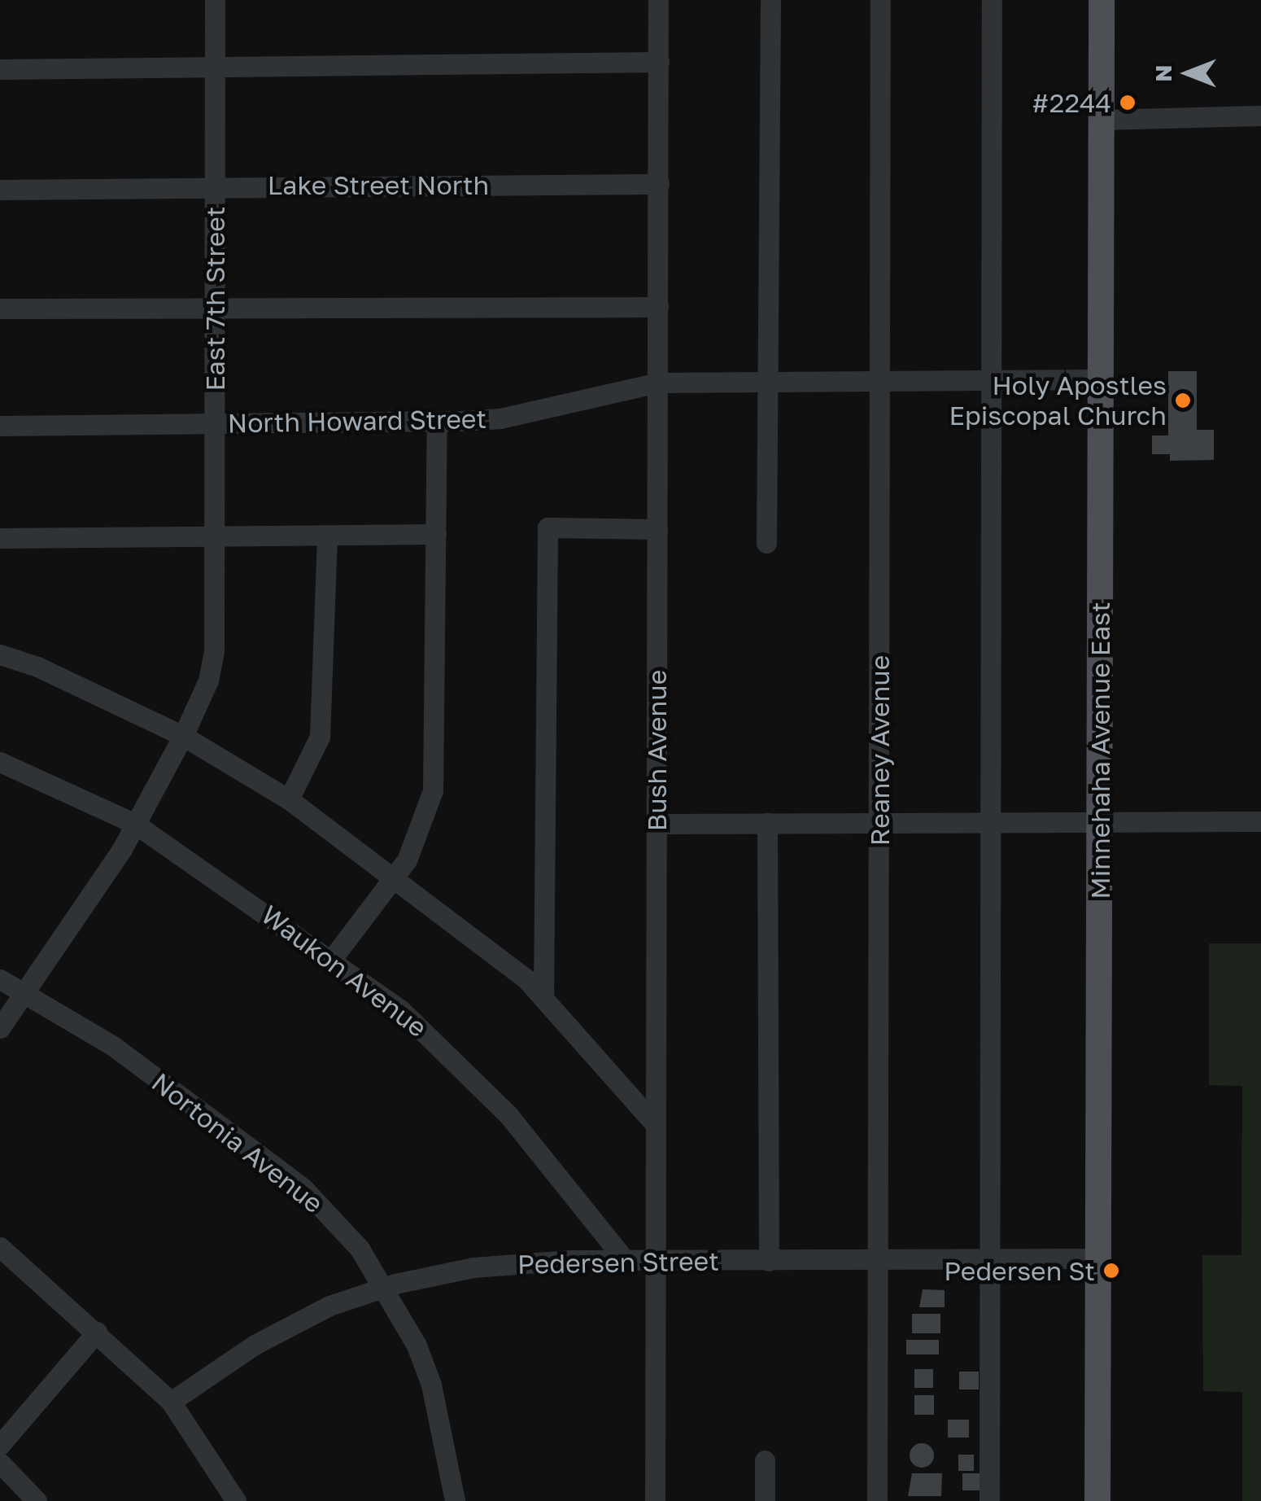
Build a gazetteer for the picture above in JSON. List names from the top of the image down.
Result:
{
  "streets": {
    "main road": ["Minnehaha Avenue East"],
    "street": [
      "Lake Street North",
      "East 7th Street",
      "North Howard Street",
      "Bush Avenue",
      "Reaney Avenue",
      "Waukon Avenue",
      "Nortonia Avenue",
      "Pedersen Street"
    ]
  },
  "crossings": [
    ["Lake Street North", "East 7th Street"],
    ["Lake Street North", "Bush Avenue"],
    ["East 7th Street", "North Howard Street"],
    ["East 7th Street", "Waukon Avenue"],
    ["East 7th Street", "Nortonia Avenue"],
    ["North Howard Street", "Bush Avenue"],
    ["North Howard Street", "Reaney Avenue"],
    ["North Howard Street", "Minnehaha Avenue East"],
    ["Bush Avenue", "Pedersen Street"],
    ["Reaney Avenue", "Pedersen Street"],
    ["Minnehaha Avenue East", "Pedersen Street"],
    ["Waukon Avenue", "Pedersen Street"],
    ["Nortonia Avenue", "Pedersen Street"]
  ],
  "places": ["#2244", "Holy Apostles Episcopal Church", "Pedersen St"],
  "north": "left"
}
